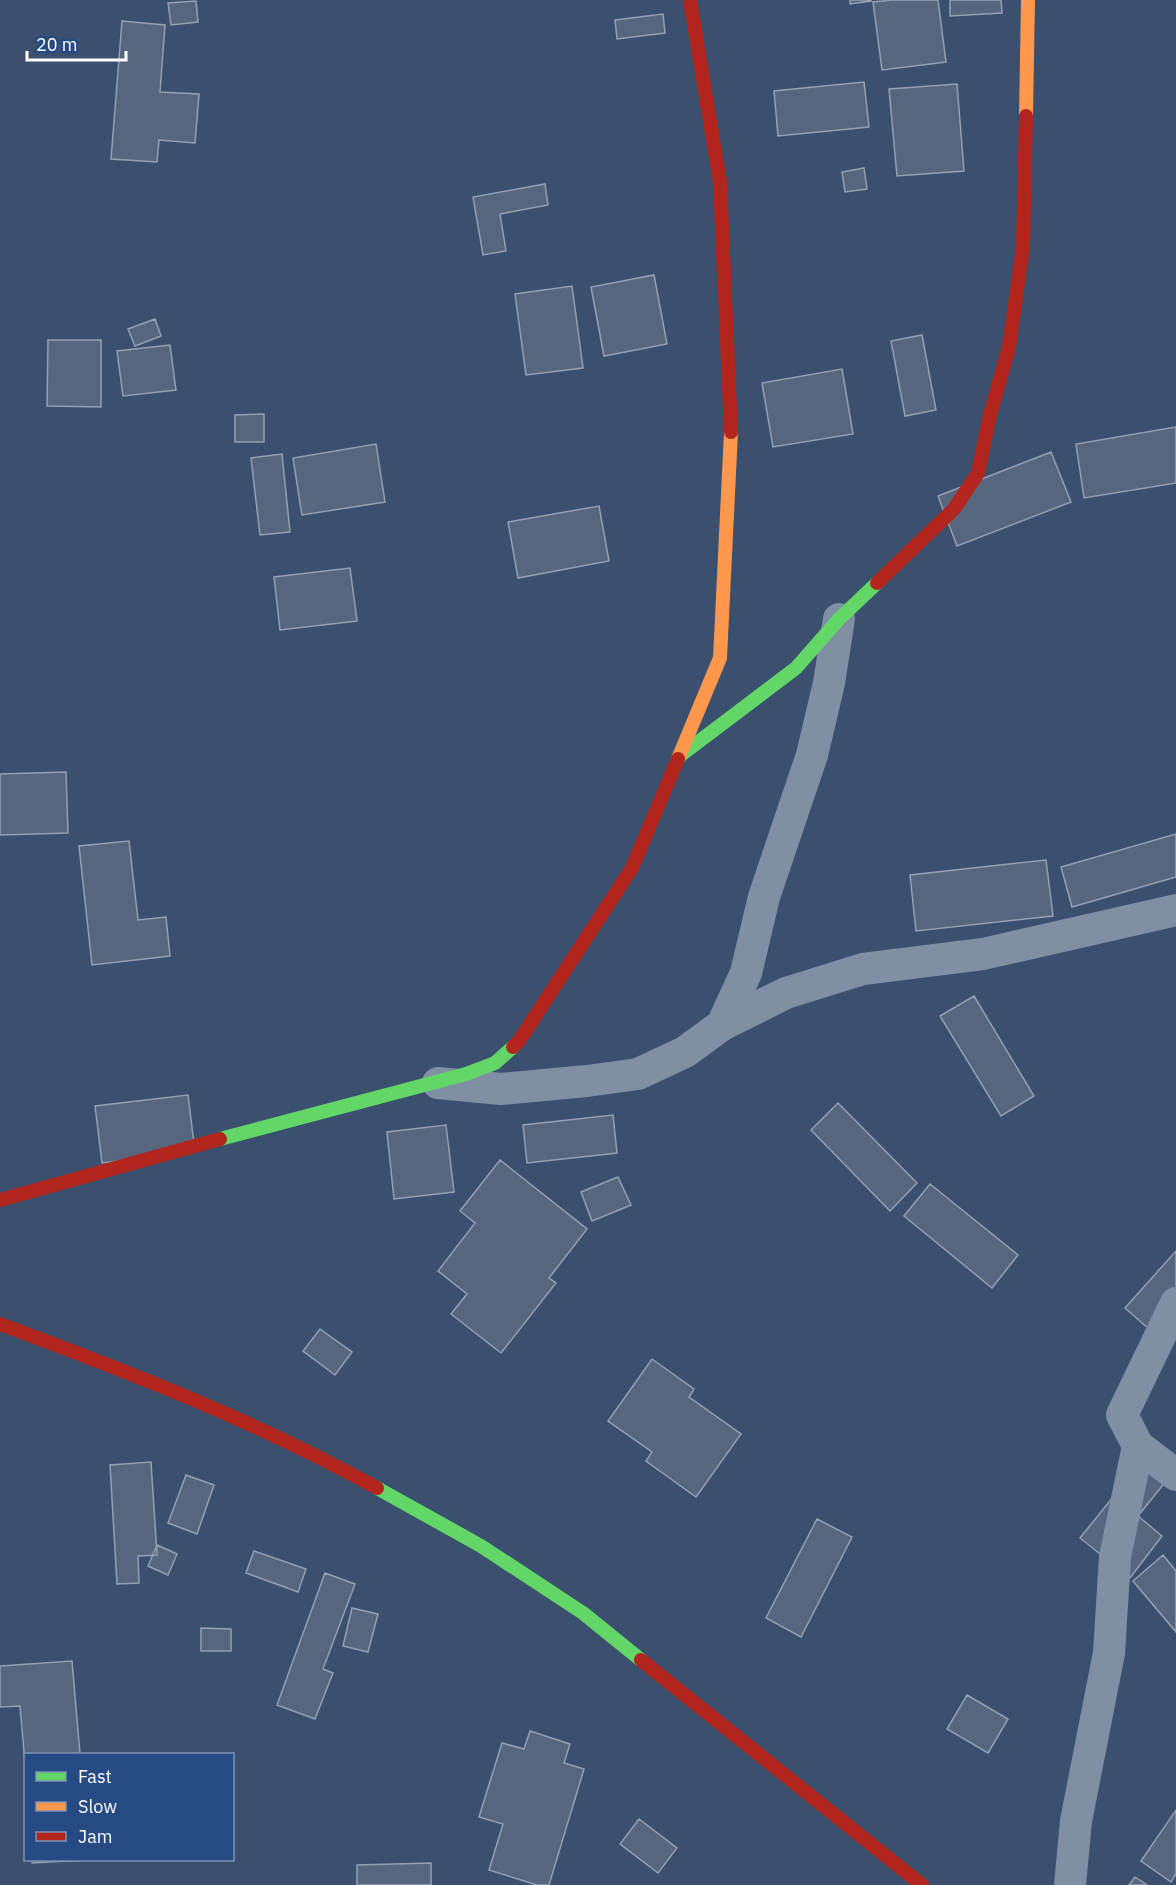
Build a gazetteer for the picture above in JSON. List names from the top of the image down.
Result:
{
  "legend": ["Fast", "Slow", "Jam"],
  "scale_bar": "20 m"
}
